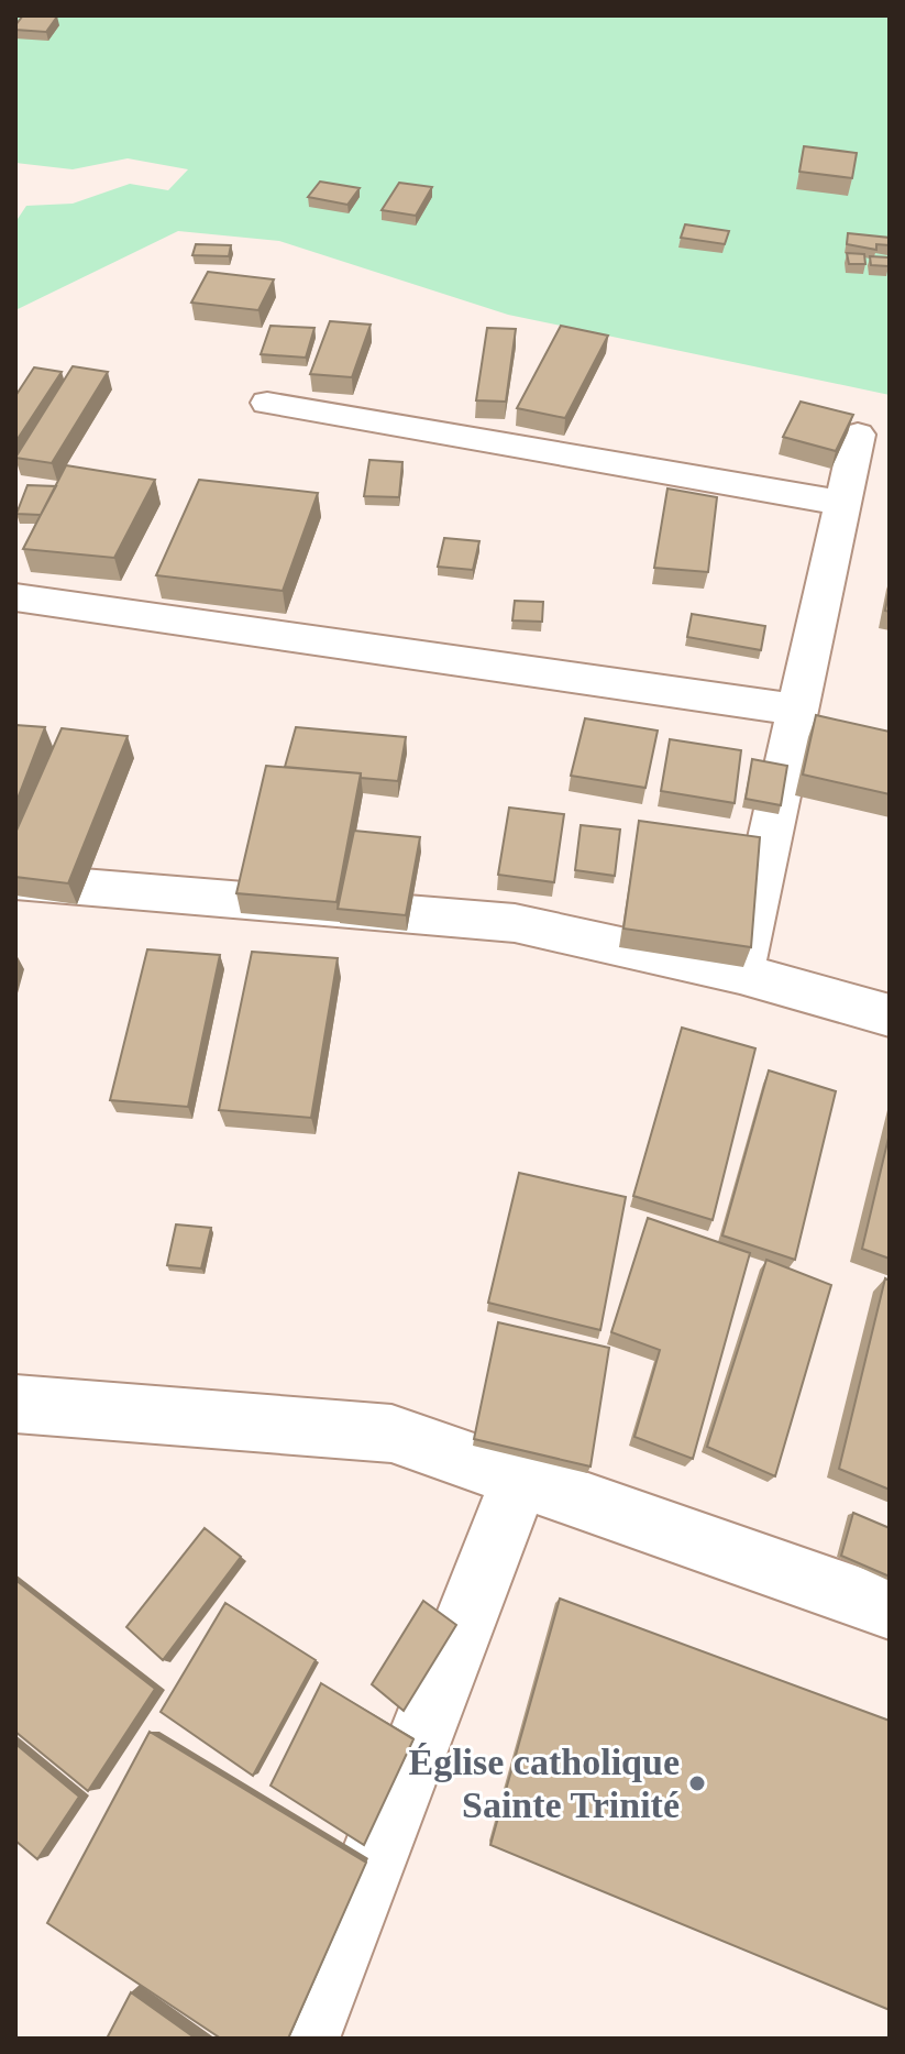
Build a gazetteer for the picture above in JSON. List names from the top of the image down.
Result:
{
  "places": ["Église catholique Sainte Trinité"]
}
